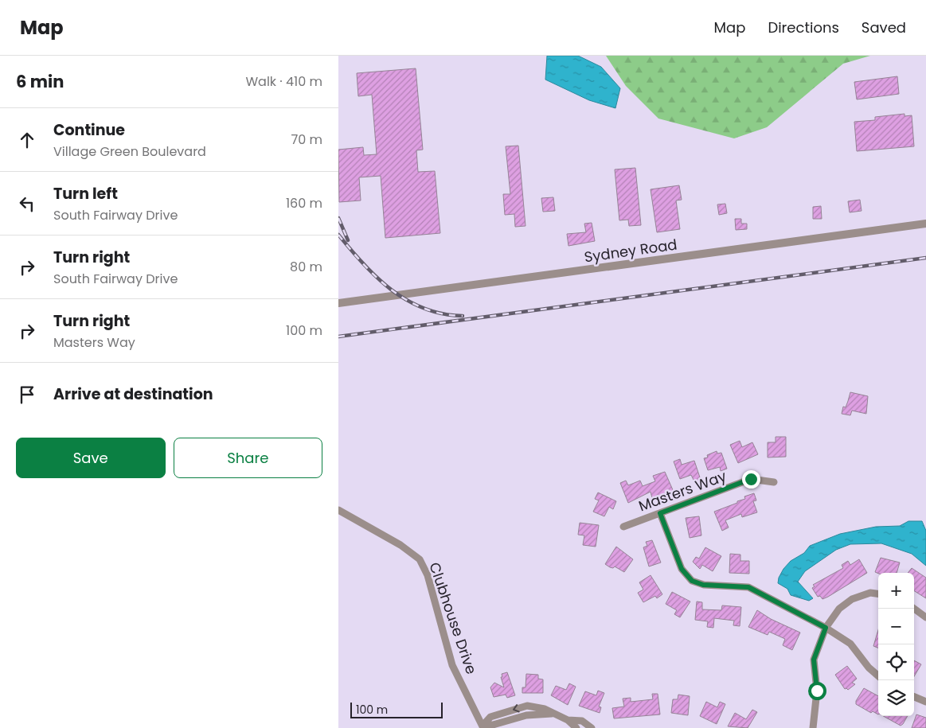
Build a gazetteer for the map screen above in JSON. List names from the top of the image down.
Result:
{
  "streets": {
    "street": ["Sydney Road", "Masters Way", "Clubhouse Drive"]
  },
  "scale_bar": "100 m",
  "page": {
    "header": "Map",
    "nav": ["Map", "Directions", "Saved"],
    "heading": ["6 min", "Walk · 410 m"],
    "list": [
      ["Continue", "Village Green Boulevard", "70 m"],
      ["Turn left", "South Fairway Drive", "160 m"],
      ["Turn right", "South Fairway Drive", "80 m"],
      ["Turn right", "Masters Way", "100 m"],
      "Arrive at destination"
    ],
    "buttons": ["Save", "Share"],
    "map_buttons": ["+", "−"],
    "scale": "100 m"
  }
}
